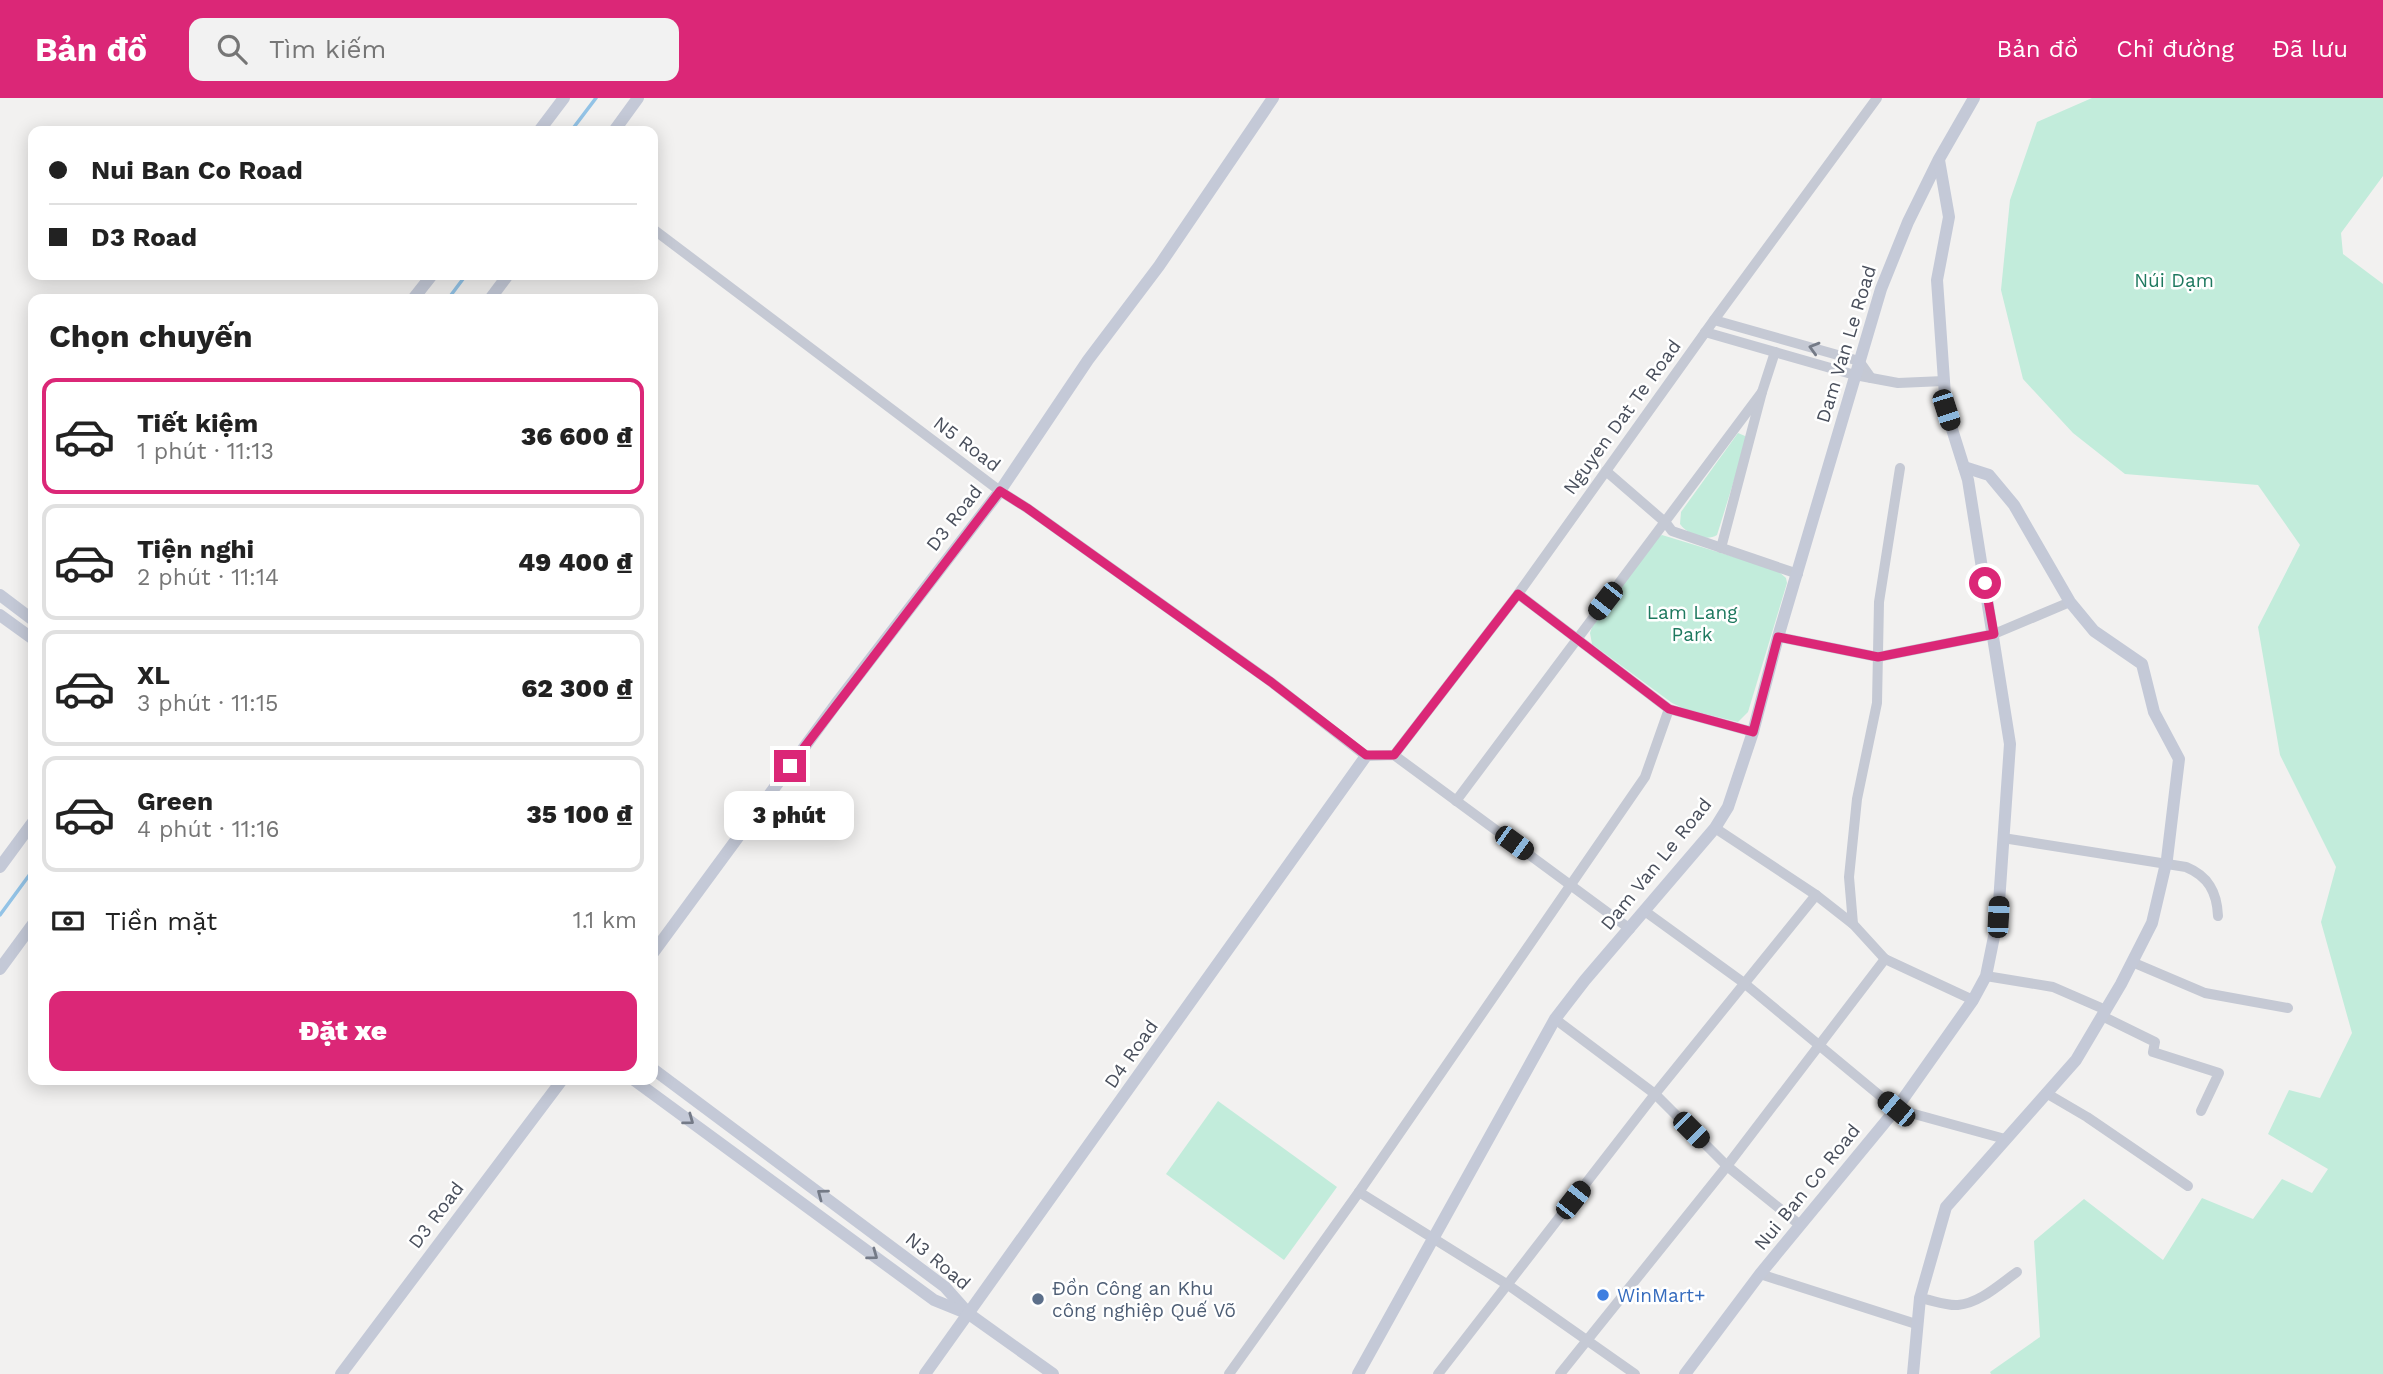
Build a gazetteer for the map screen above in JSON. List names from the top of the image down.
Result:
{
  "streets": {
    "street": [
      "Dam Van Le Road",
      "Nguyen Dat Te Road",
      "N5 Road",
      "D3 Road",
      "D4 Road",
      "Nui Ban Co Road",
      "N3 Road"
    ]
  },
  "crossings": [
    ["Dam Van Le Road", "Nui Ban Co Road"],
    ["N5 Road", "D3 Road"],
    ["N5 Road", "D4 Road"],
    ["D4 Road", "N3 Road"]
  ],
  "parks": ["Núi Dạm", "Lam Lang Park"],
  "places": ["WinMart+", "Đồn Công an Khu công nghiệp Quế Võ"],
  "page": {
    "header": "Bản đồ",
    "search": "Tìm kiếm",
    "nav": ["Bản đồ", "Chỉ đường", "Đã lưu"],
    "banner": ["Nui Ban Co Road", "D3 Road"],
    "heading": "Chọn chuyến",
    "list": [
      {
        "name": "Tiết kiệm",
        "note": "1 phút · 11:13",
        "value": "36 600 ₫"
      },
      {
        "name": "Tiện nghi",
        "note": "2 phút · 11:14",
        "value": "49 400 ₫"
      },
      {
        "name": "XL",
        "note": "3 phút · 11:15",
        "value": "62 300 ₫"
      },
      {
        "name": "Green",
        "note": "4 phút · 11:16",
        "value": "35 100 ₫"
      }
    ],
    "bubble": "3 phút",
    "pay": ["Tiền mặt", "1.1 km"],
    "buttons": "Đặt xe"
  }
}
